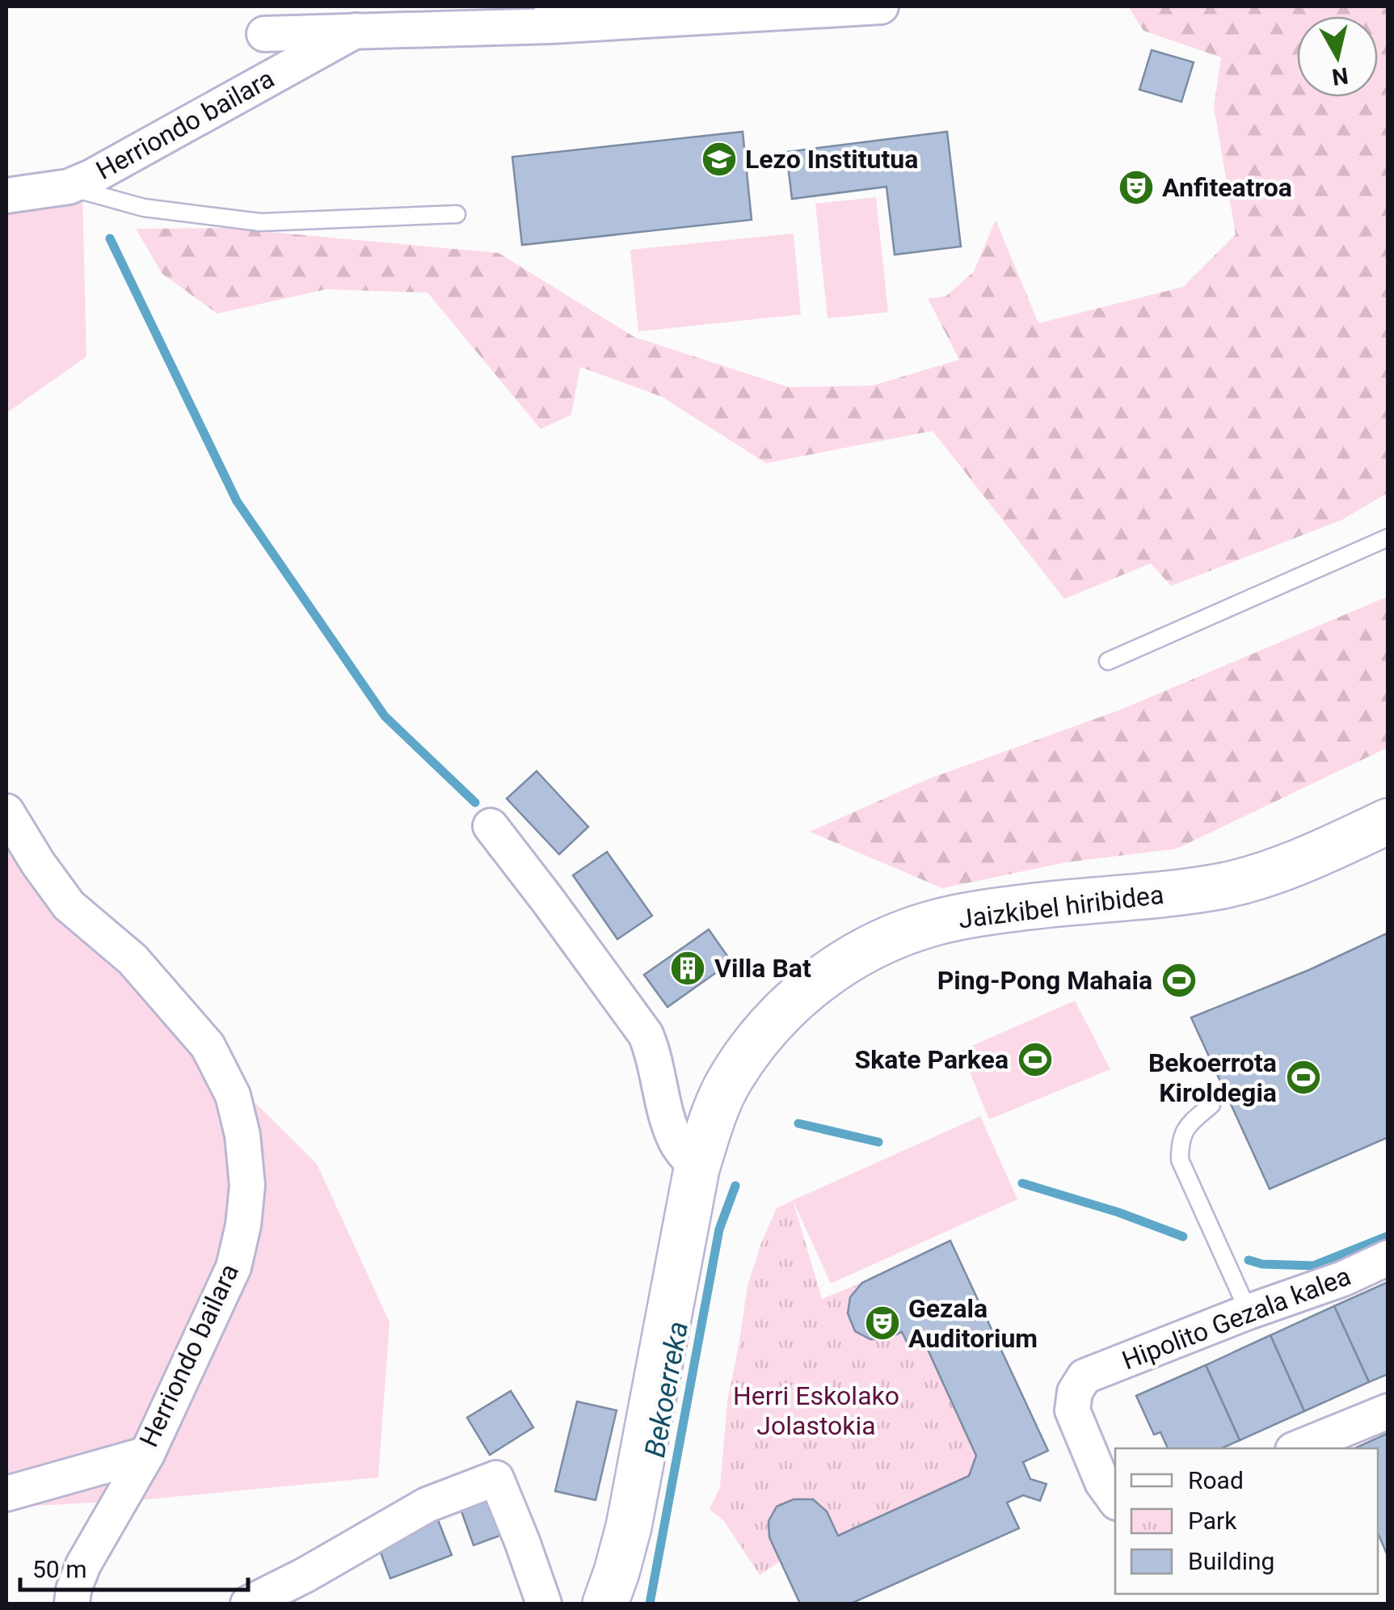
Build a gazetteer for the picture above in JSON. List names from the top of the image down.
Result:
{
  "streets": {
    "main road": ["Jaizkibel hiribidea"],
    "street": ["Herriondo bailara", "Hipolito Gezala kalea"]
  },
  "water": ["Bekoerreka"],
  "parks": ["Herri Eskolako Jolastokia"],
  "places": {
    "school or university": ["Lezo Institutua"],
    "theatre": ["Anfiteatroa", "Gezala Auditorium"],
    "building": ["Villa Bat"],
    "sports": ["Ping-Pong Mahaia", "Skate Parkea", "Bekoerrota Kiroldegia"]
  },
  "legend": ["Road", "Park", "Building"],
  "scale_bar": "50 m",
  "north": "bottom"
}
